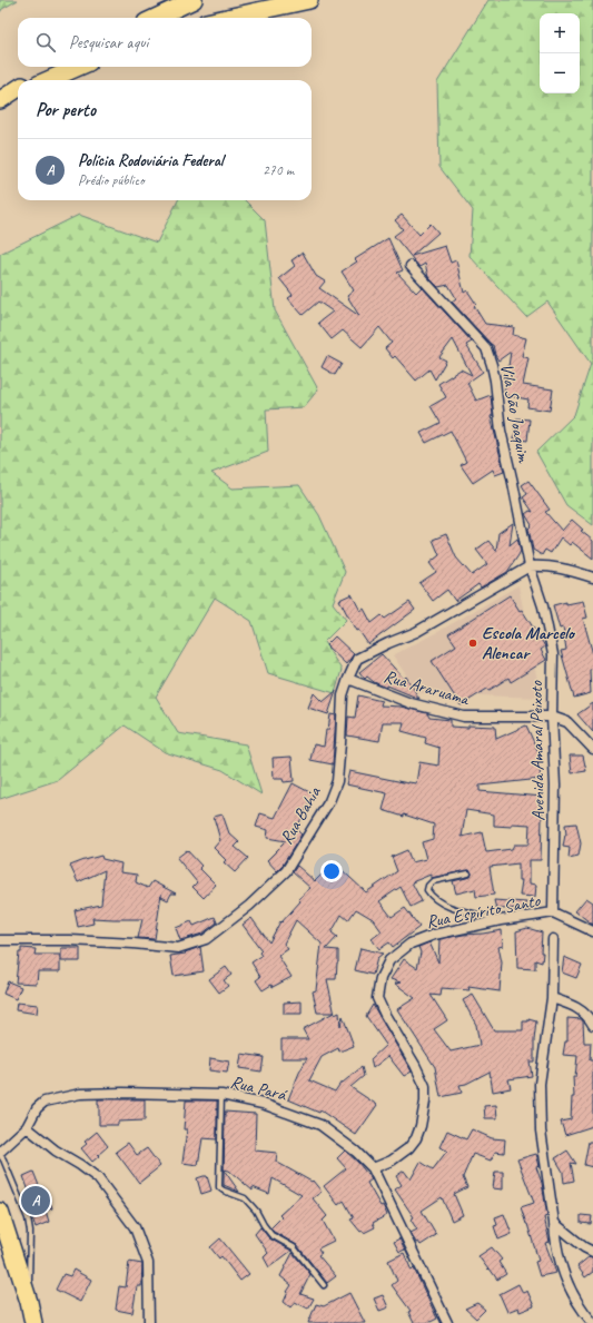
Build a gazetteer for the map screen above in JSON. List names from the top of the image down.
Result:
{
  "streets": {
    "street": [
      "Vila São Joaquim",
      "Rua Araruama",
      "Avenida Amaral Peixoto",
      "Rua Bahia",
      "Rua Espírito Santo",
      "Rua Pará"
    ]
  },
  "crossings": [
    ["Vila São Joaquim", "Avenida Amaral Peixoto"],
    ["Vila São Joaquim", "Rua Bahia"],
    ["Rua Araruama", "Avenida Amaral Peixoto"],
    ["Rua Araruama", "Rua Bahia"],
    ["Avenida Amaral Peixoto", "Rua Bahia"],
    ["Avenida Amaral Peixoto", "Rua Espírito Santo"],
    ["Rua Espírito Santo", "Rua Pará"]
  ],
  "places": ["Escola Marcelo Alencar"],
  "page": {
    "map_buttons": ["+", "−"],
    "search": "Pesquisar aqui",
    "heading": "Por perto",
    "list": [
      {
        "mark": "A",
        "name": "Polícia Rodoviária Federal",
        "note": "Prédio público",
        "value": "270 m"
      }
    ],
    "pins": "A"
  }
}
